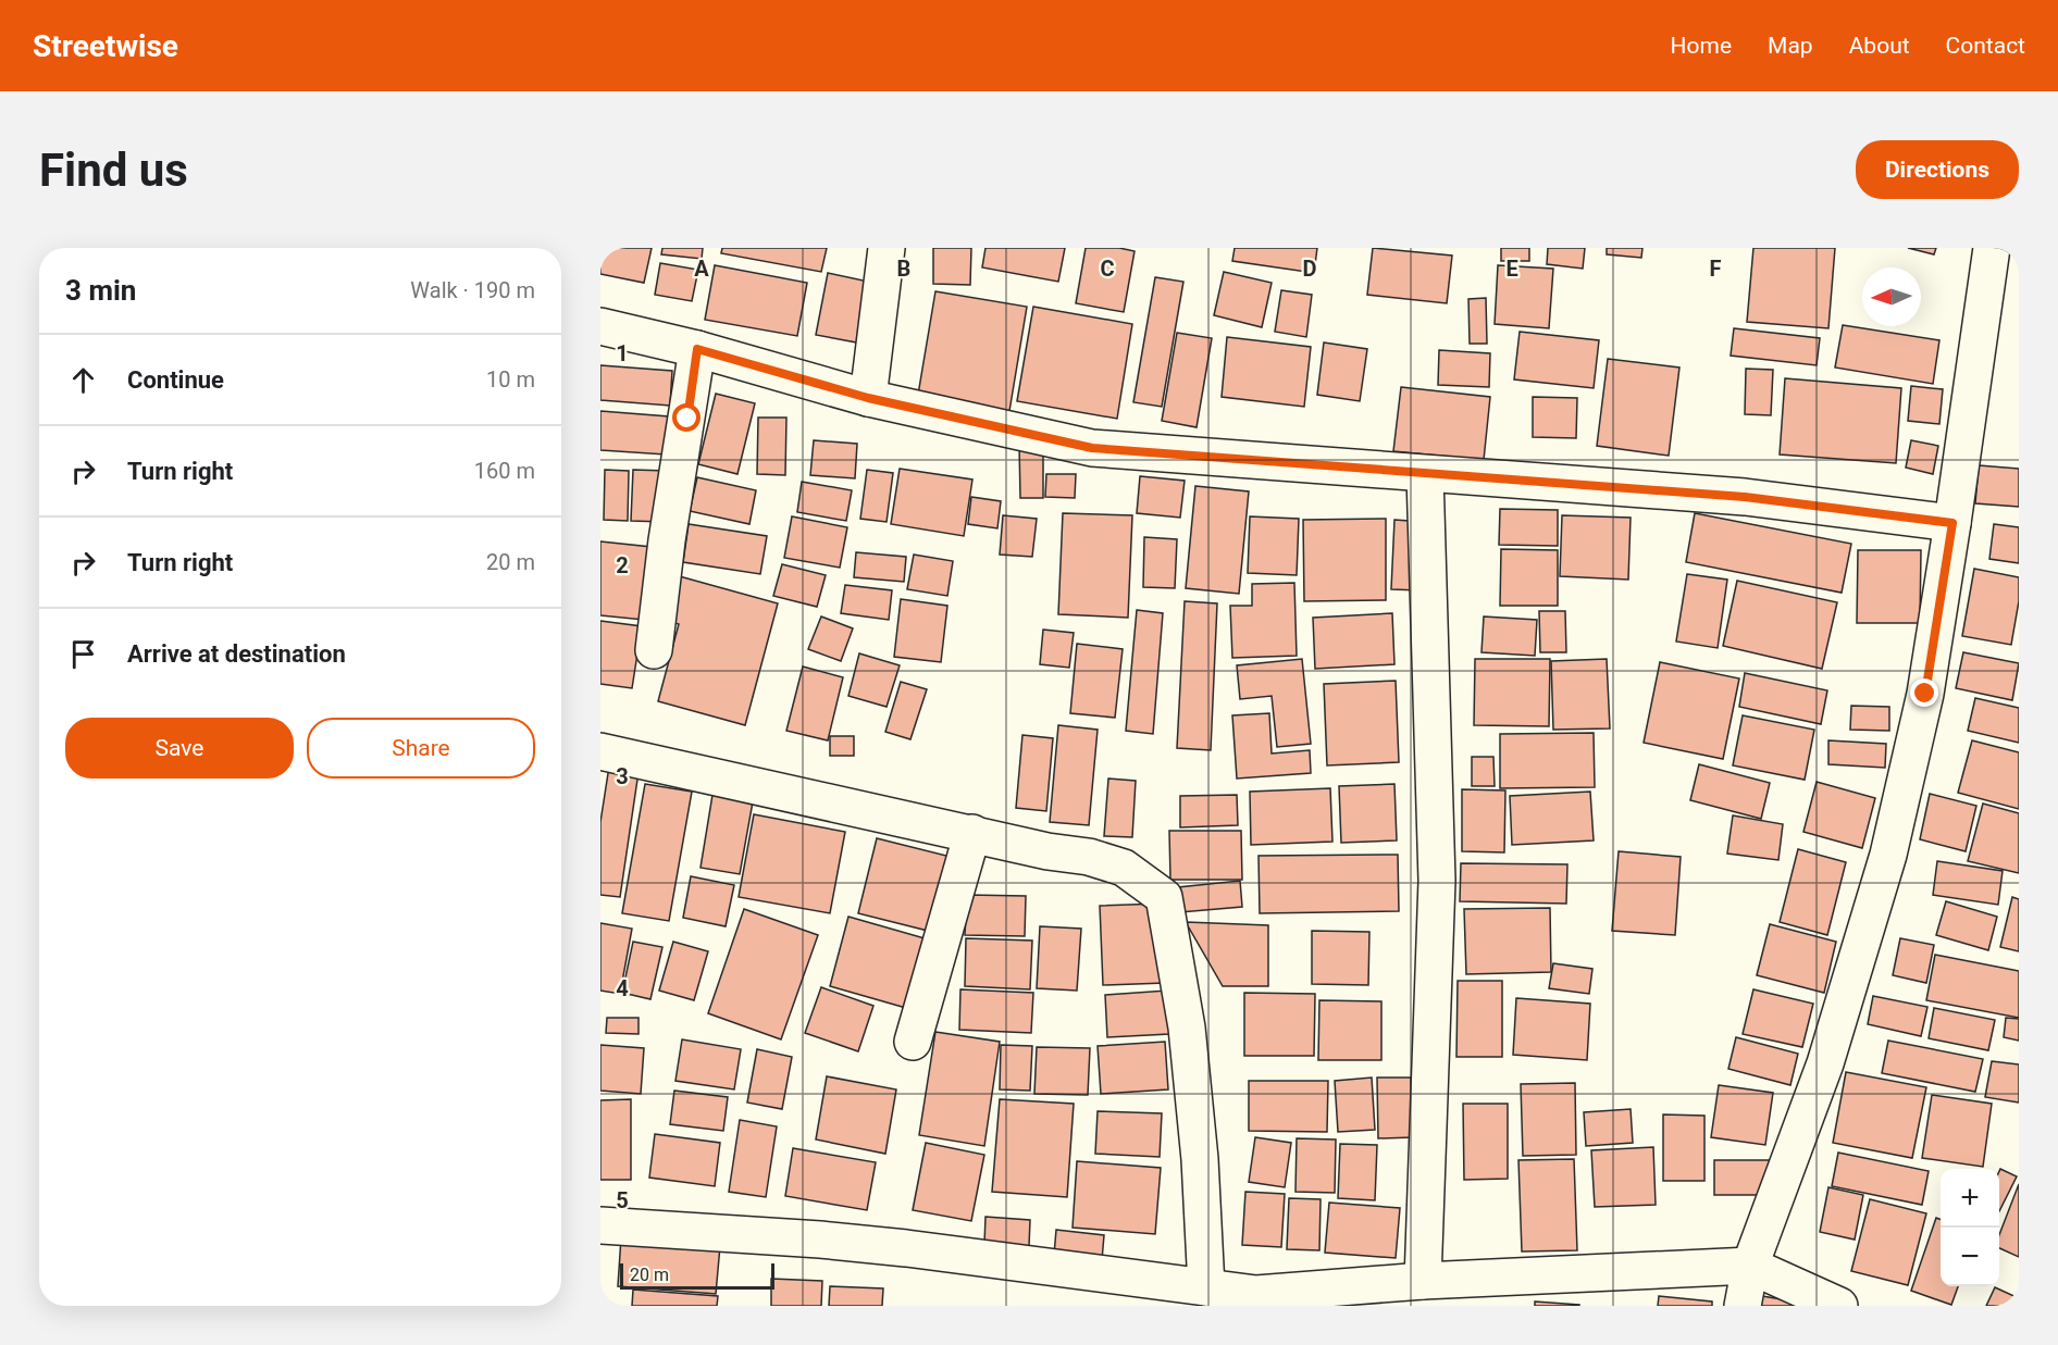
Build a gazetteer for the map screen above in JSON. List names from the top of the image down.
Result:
{
  "scale_bar": "20 m",
  "north": "left",
  "page": {
    "header": "Streetwise",
    "nav": [
      "Home",
      "Map",
      "About",
      "Contact"
    ],
    "buttons": [
      "Directions",
      ["Save", "Share"]
    ],
    "title": "Find us",
    "heading": ["3 min", "Walk · 190 m"],
    "list": [
      ["Continue", "10 m"],
      ["Turn right", "160 m"],
      ["Turn right", "20 m"],
      "Arrive at destination"
    ],
    "map_buttons": ["+", "−"],
    "scale": "20 m"
  },
  "grid": {
    "columns": [
      "A",
      "B",
      "C",
      "D",
      "E",
      "F"
    ],
    "rows": [
      "1",
      "2",
      "3",
      "4",
      "5"
    ]
  }
}
